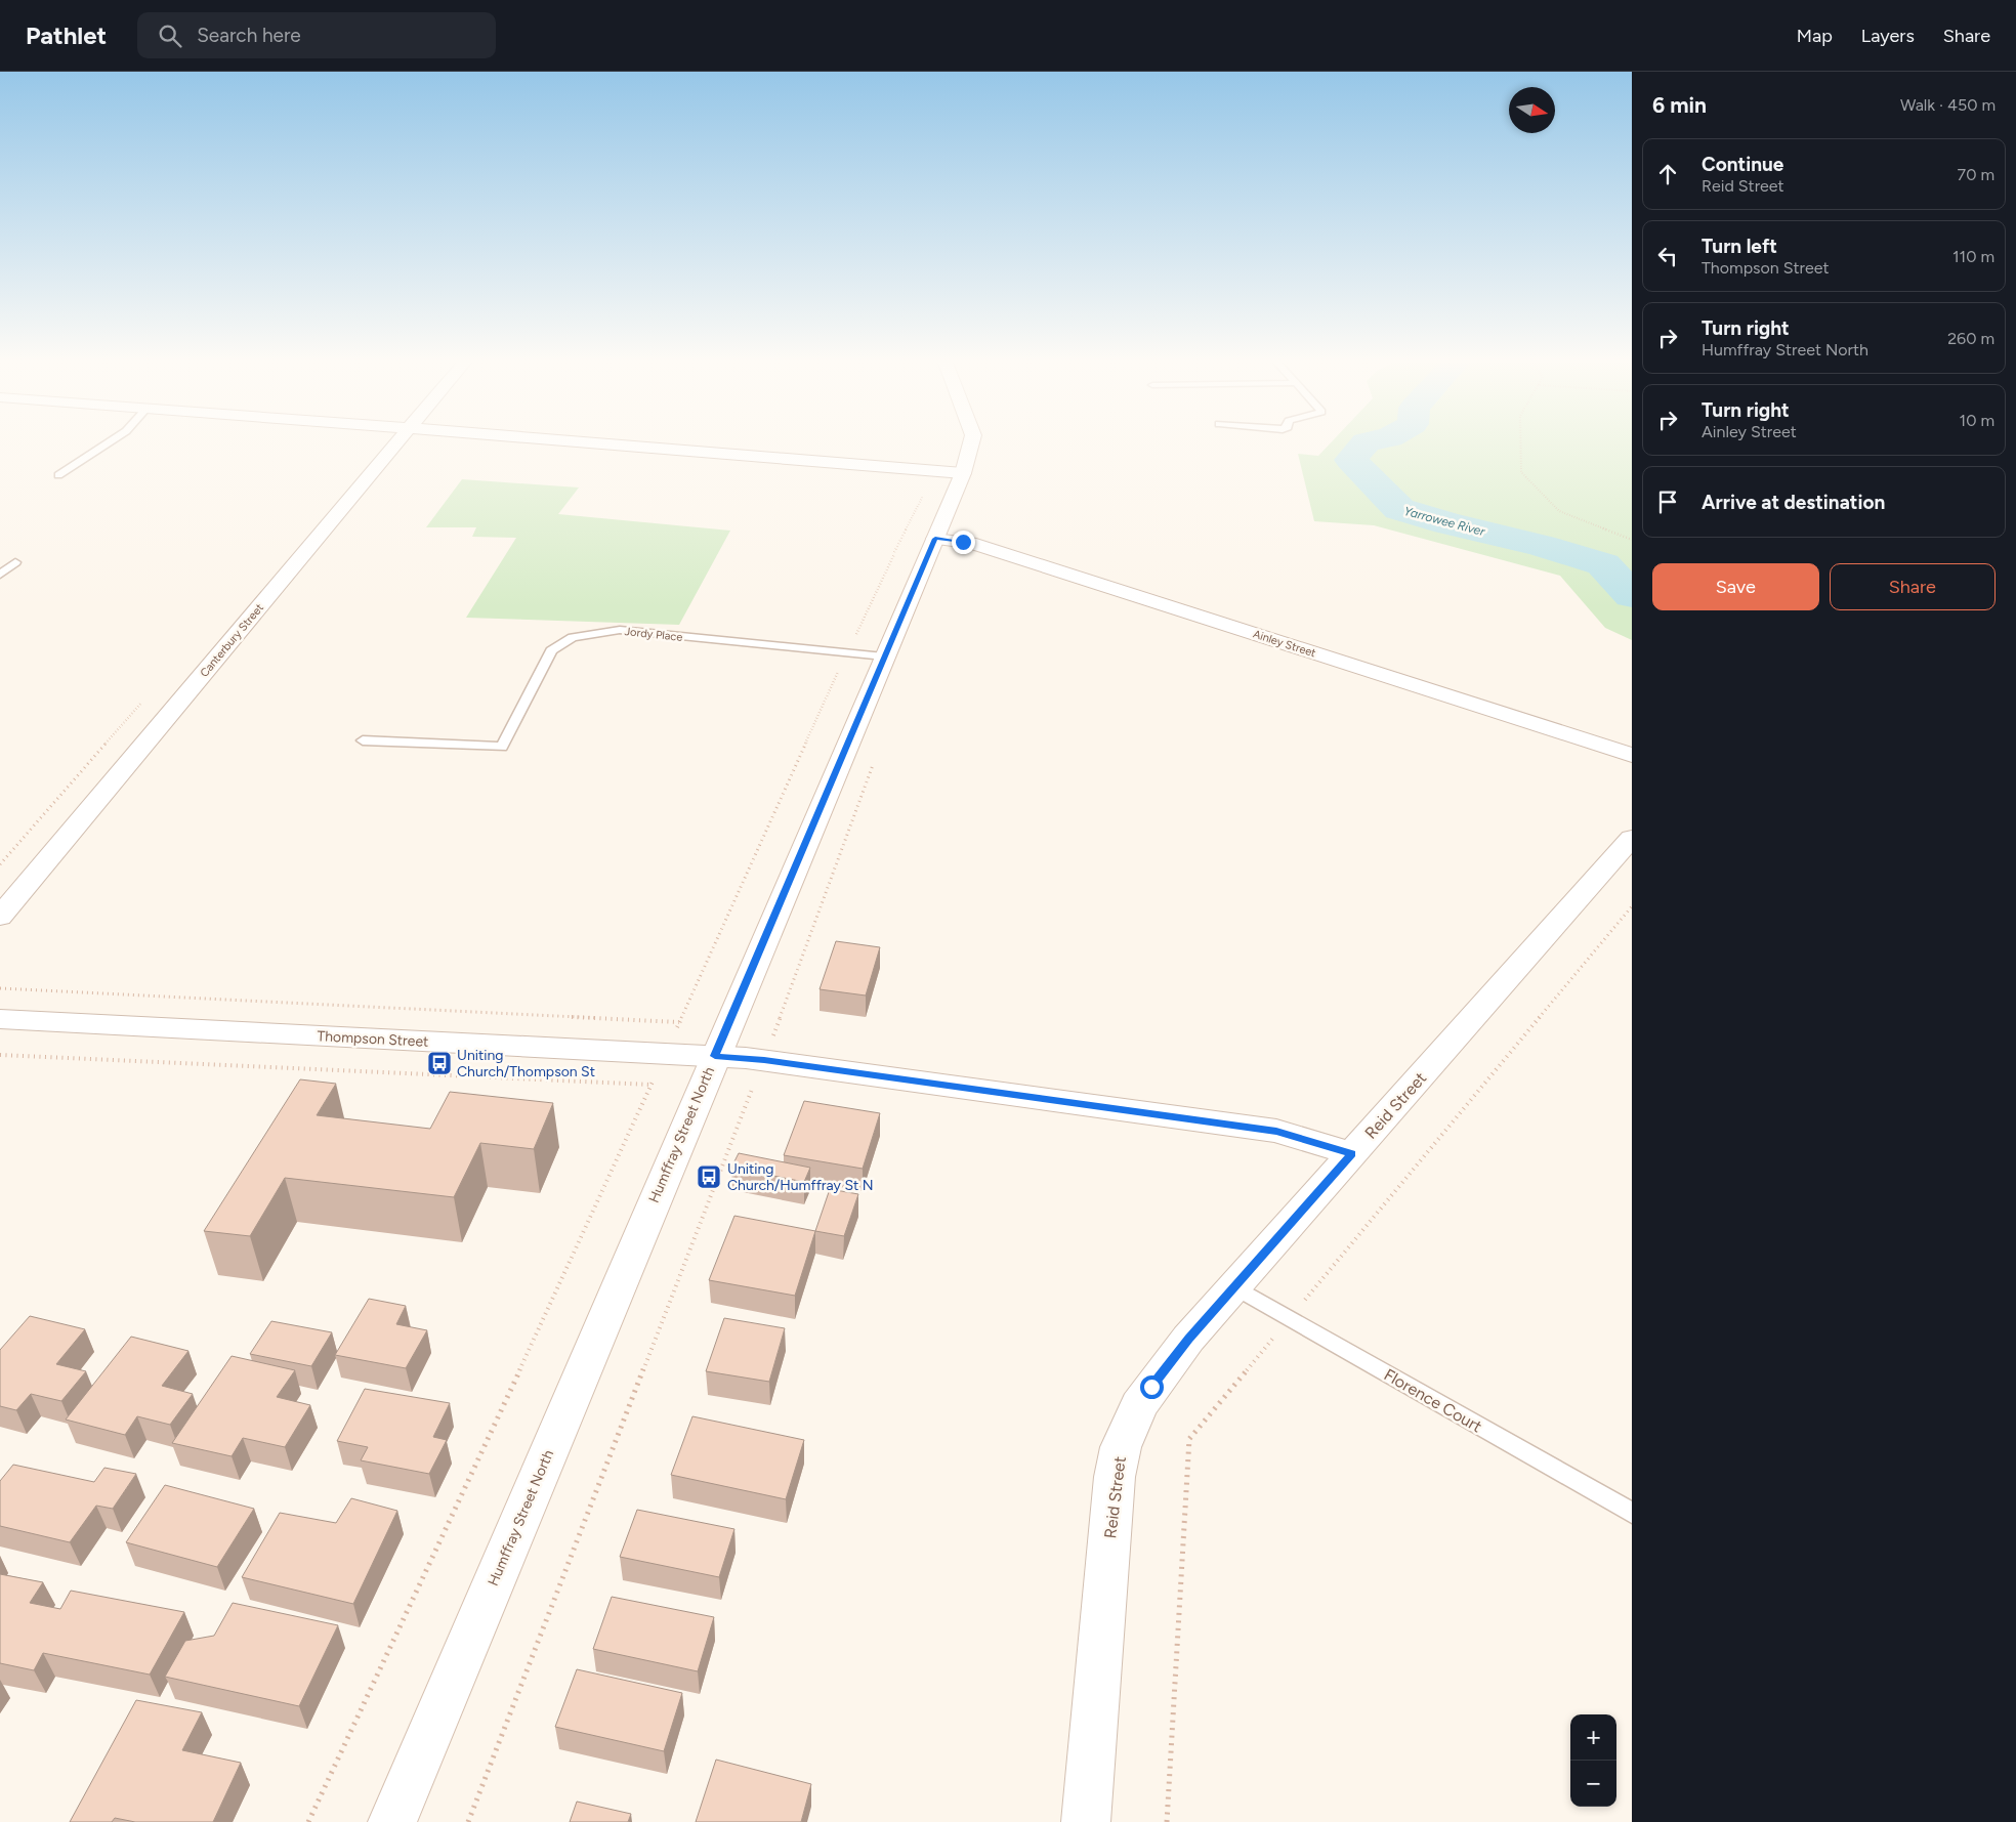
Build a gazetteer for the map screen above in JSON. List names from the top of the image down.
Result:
{
  "streets": {
    "street": [
      "Canterbury Street",
      "Ainley Street",
      "Thompson Street",
      "Reid Street",
      "Humffray Street North"
    ],
    "lane": ["Jordy Place", "Florence Court"]
  },
  "crossings": [
    ["Jordy Place", "Humffray Street North"],
    ["Ainley Street", "Humffray Street North"],
    ["Thompson Street", "Reid Street"],
    ["Thompson Street", "Humffray Street North"],
    ["Reid Street", "Florence Court"]
  ],
  "water": ["Yarrowee River"],
  "places": {
    "bus stop": ["Uniting Church/Thompson St", "Uniting Church/Humffray St N"]
  },
  "north": "right",
  "page": {
    "header": "Pathlet",
    "search": "Search here",
    "nav": ["Map", "Layers", "Share"],
    "heading": ["6 min", "Walk · 450 m"],
    "list": [
      ["Continue", "Reid Street", "70 m"],
      ["Turn left", "Thompson Street", "110 m"],
      ["Turn right", "Humffray Street North", "260 m"],
      ["Turn right", "Ainley Street", "10 m"],
      "Arrive at destination"
    ],
    "buttons": ["Save", "Share"],
    "map_buttons": ["+", "−"]
  }
}
